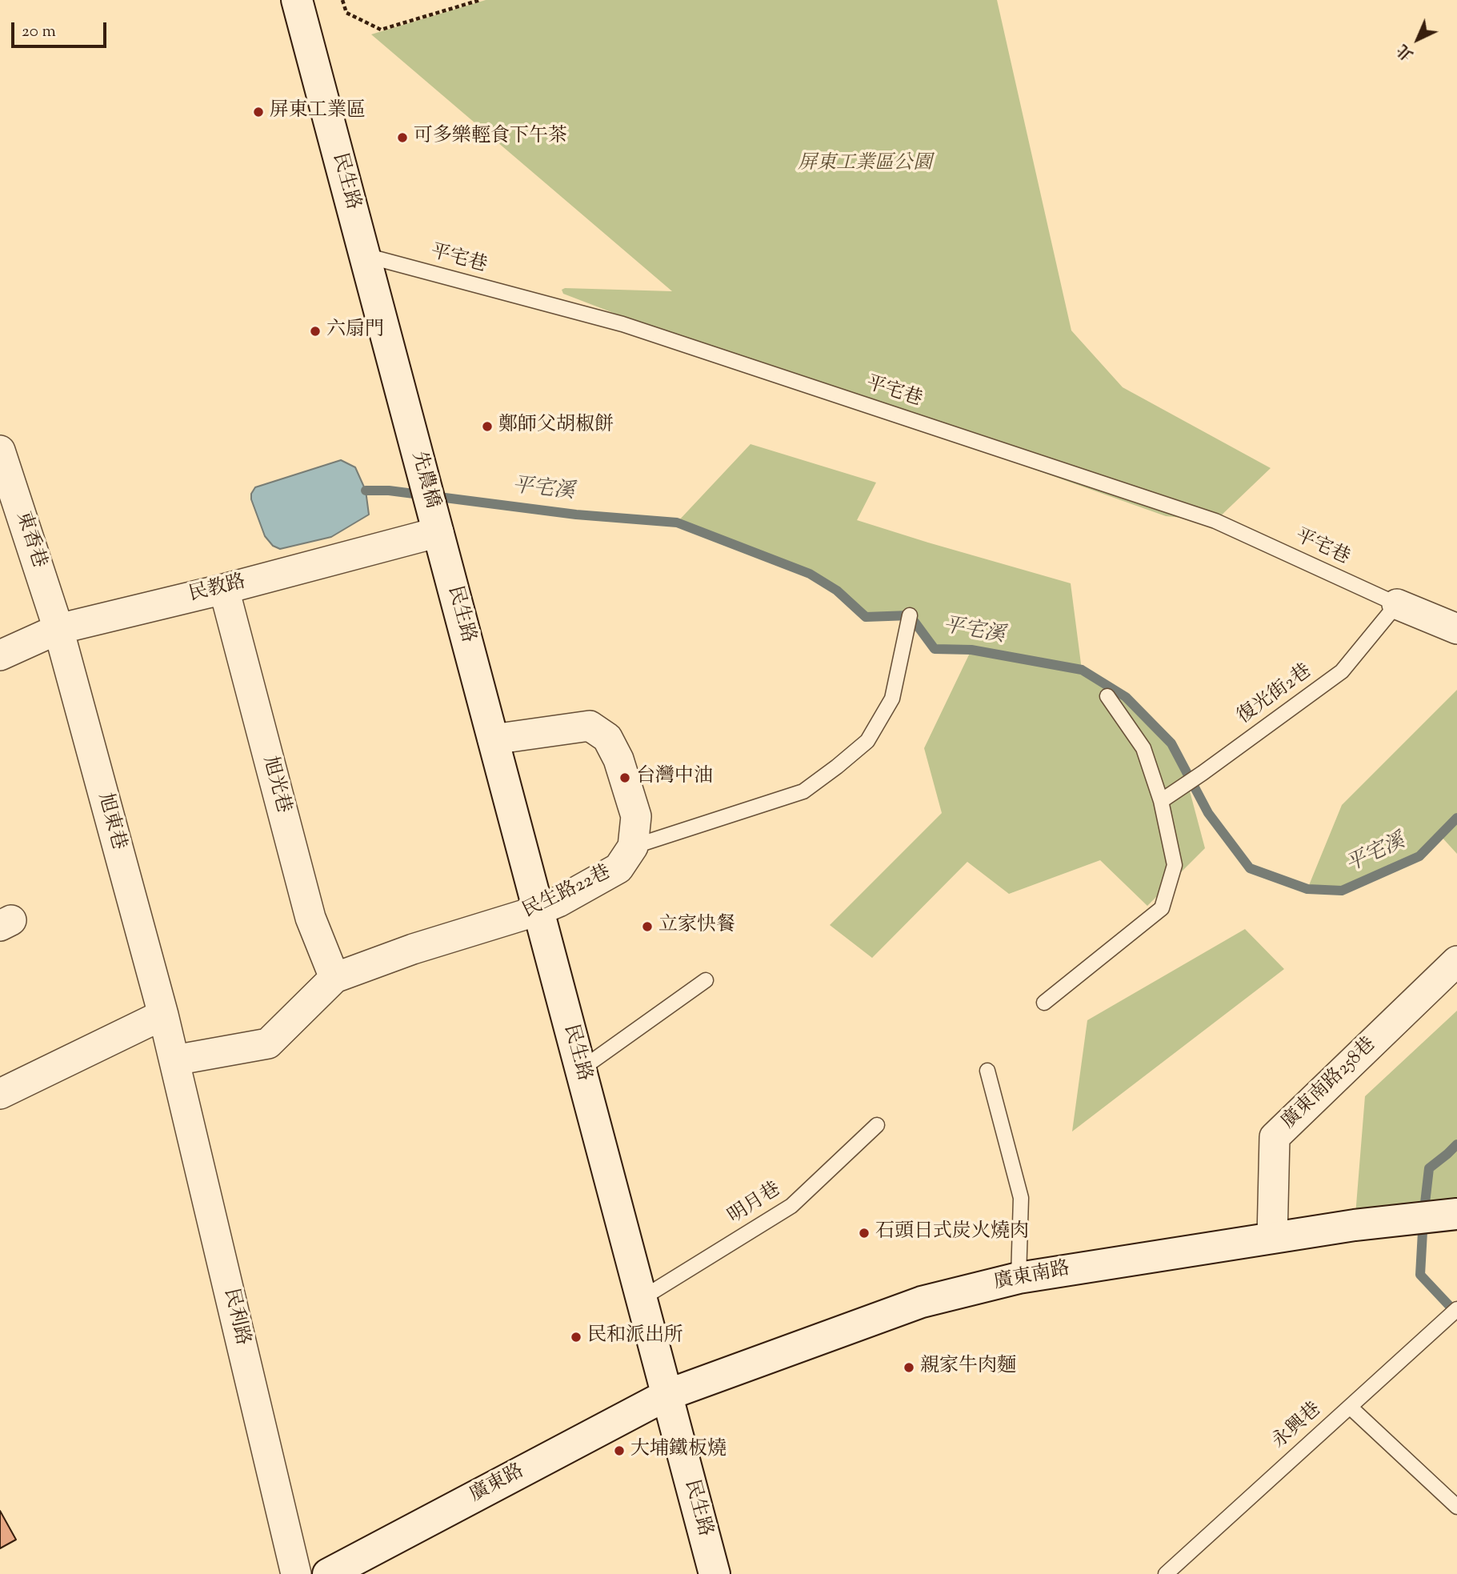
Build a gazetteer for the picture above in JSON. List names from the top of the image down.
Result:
{
  "streets": {
    "street": [
      "民生路",
      "先農橋",
      "東香巷",
      "民教路",
      "旭光巷",
      "旭東巷",
      "民生路22巷",
      "廣東南路258巷",
      "廣東南路",
      "民利路",
      "廣東路"
    ],
    "lane": [
      "平宅巷",
      "復光街2巷",
      "明月巷",
      "永興巷"
    ]
  },
  "crossings": [
    ["民生路", "平宅巷"],
    ["民生路", "先農橋"],
    ["民生路", "民教路"],
    ["民生路", "民生路22巷"],
    ["民生路", "明月巷"],
    ["民生路", "廣東南路"],
    ["民生路", "廣東路"],
    ["平宅巷", "復光街2巷"],
    ["先農橋", "民教路"],
    ["東香巷", "民教路"],
    ["東香巷", "旭東巷"],
    ["民教路", "旭光巷"],
    ["民教路", "旭東巷"],
    ["旭光巷", "民生路22巷"],
    ["旭東巷", "民利路"],
    ["廣東南路258巷", "廣東南路"],
    ["廣東南路", "廣東路"]
  ],
  "water": ["平宅溪"],
  "parks": ["屏東工業區公園"],
  "places": [
    "屏東工業區",
    "可多樂輕食下午茶",
    "六扇門",
    "鄭師父胡椒餅",
    "台灣中油",
    "立家快餐",
    "石頭日式炭火燒肉",
    "民和派出所",
    "親家牛肉麵",
    "大埔鐵板燒"
  ],
  "scale_bar": "20 m",
  "north": "bottom left"
}
